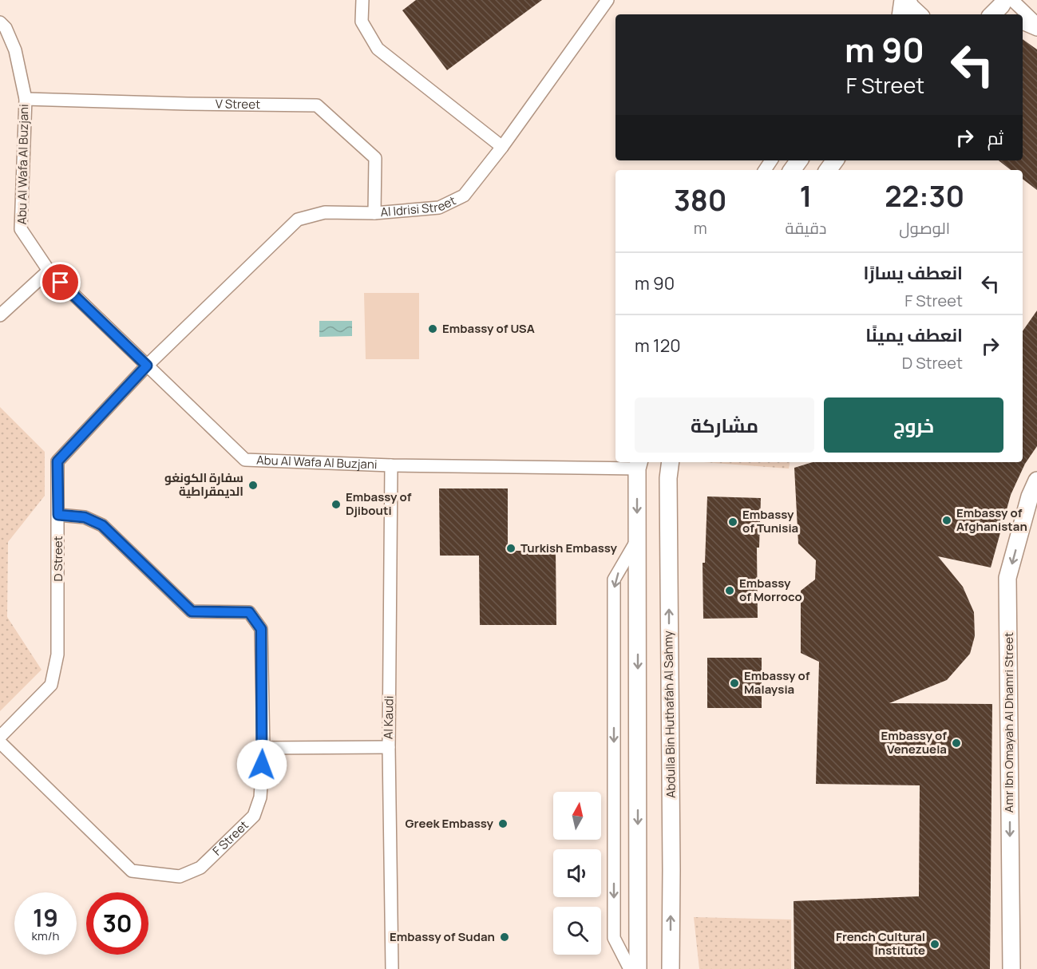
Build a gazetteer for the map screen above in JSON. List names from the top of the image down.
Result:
{
  "streets": {
    "street": [
      "V Street",
      "Abu Al Wafa Al Buzjani",
      "Al Idrisi Street",
      "D Street",
      "Abdulla Bin Huthafah Al Sahmy",
      "Al Kaudi",
      "Amr Ibn Omayah Al Dhamri Street",
      "F Street"
    ]
  },
  "crossings": [
    ["V Street", "Abu Al Wafa Al Buzjani"],
    ["V Street", "Al Idrisi Street"],
    ["Abu Al Wafa Al Buzjani", "Al Idrisi Street"],
    ["Abu Al Wafa Al Buzjani", "D Street"],
    ["Abu Al Wafa Al Buzjani", "Al Kaudi"],
    ["Al Idrisi Street", "D Street"],
    ["D Street", "F Street"]
  ],
  "one_way": ["Amr Ibn Omayah Al Dhamri Street"],
  "places": [
    "Embassy of USA",
    "سفارة الكونغو الديمقراطية",
    "Embassy of Djibouti",
    "Embassy of Afghanistan",
    "Embassy of Tunisia",
    "Turkish Embassy",
    "Embassy of Morroco",
    "Embassy of Malaysia",
    "Embassy of Venezuela",
    "Greek Embassy",
    "Embassy of Sudan",
    "French Cultural Institute"
  ],
  "north": "top",
  "page": {
    "turn": ["90 m", "F Street"],
    "then": "ثم",
    "eta": [
      "22:30",
      "الوصول",
      "1",
      "دقيقة",
      "380",
      "m"
    ],
    "list": [
      {
        "name": "انعطف يسارًا",
        "note": "F Street",
        "value": "90 m"
      },
      {
        "name": "انعطف يمينًا",
        "note": "D Street",
        "value": "120 m"
      }
    ],
    "buttons": ["خروج", "مشاركة"],
    "speed": "19 km/h",
    "limit": "30"
  }
}
